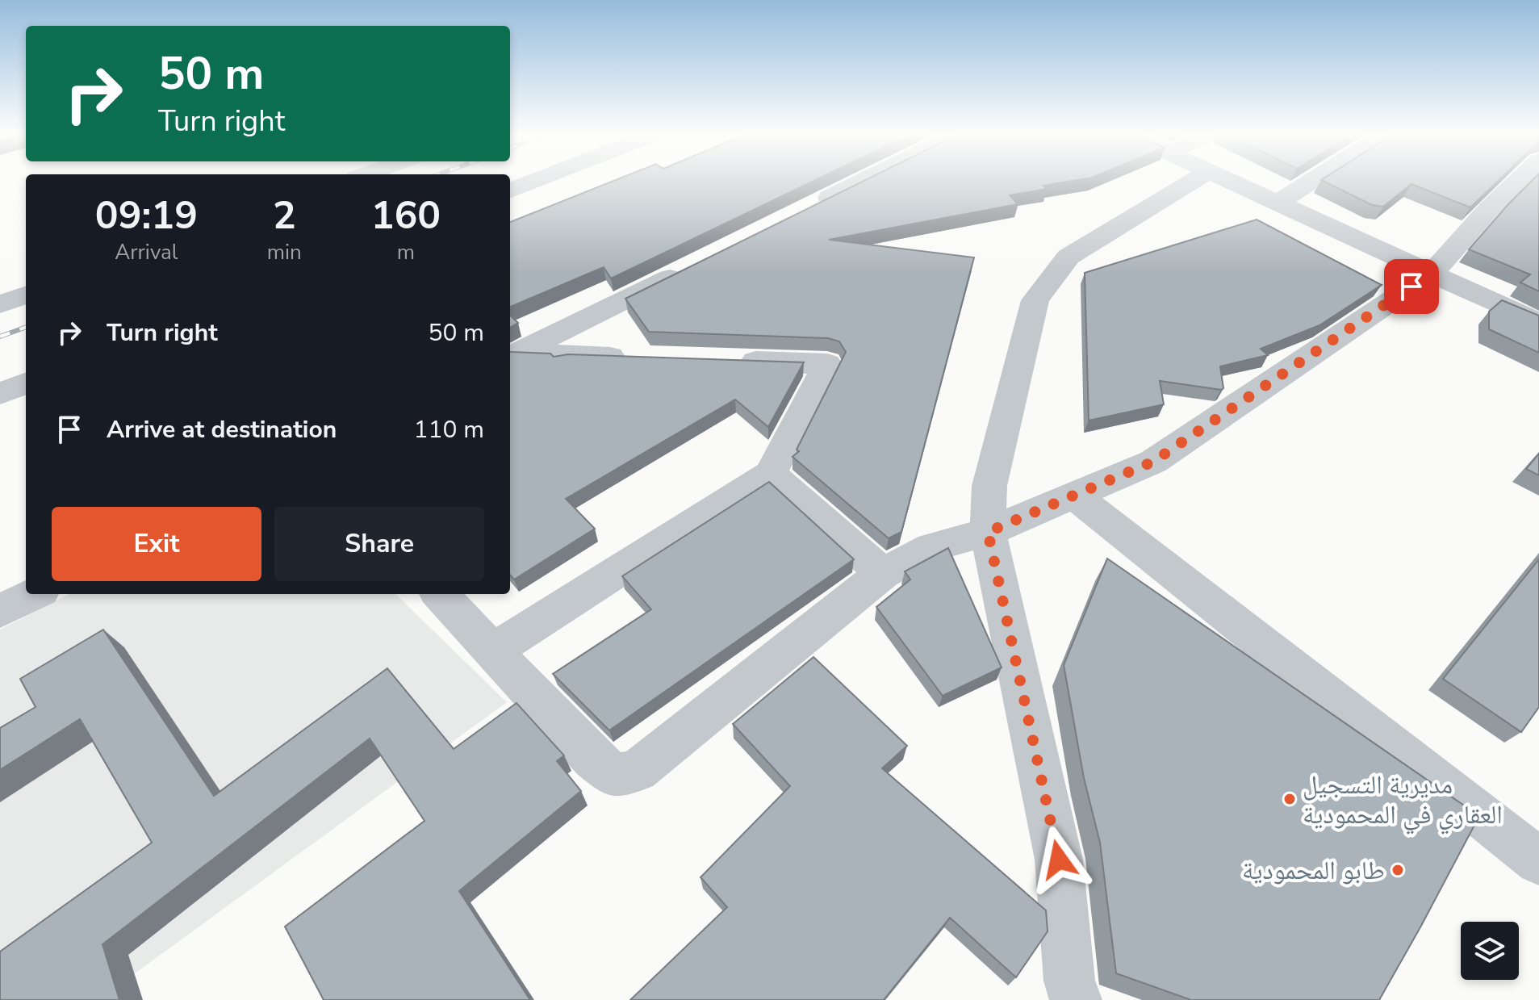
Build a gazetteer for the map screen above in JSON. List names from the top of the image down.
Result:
{
  "places": ["مديرية التسجيل العقاري في المحمودية", "طابو المحمودية"],
  "page": {
    "turn": ["50 m", "Turn right"],
    "eta": [
      "09:19",
      "Arrival",
      "2",
      "min",
      "160",
      "m"
    ],
    "list": [
      {
        "name": "Turn right",
        "value": "50 m"
      },
      {
        "name": "Arrive at destination",
        "value": "110 m"
      }
    ],
    "buttons": ["Exit", "Share"]
  }
}
